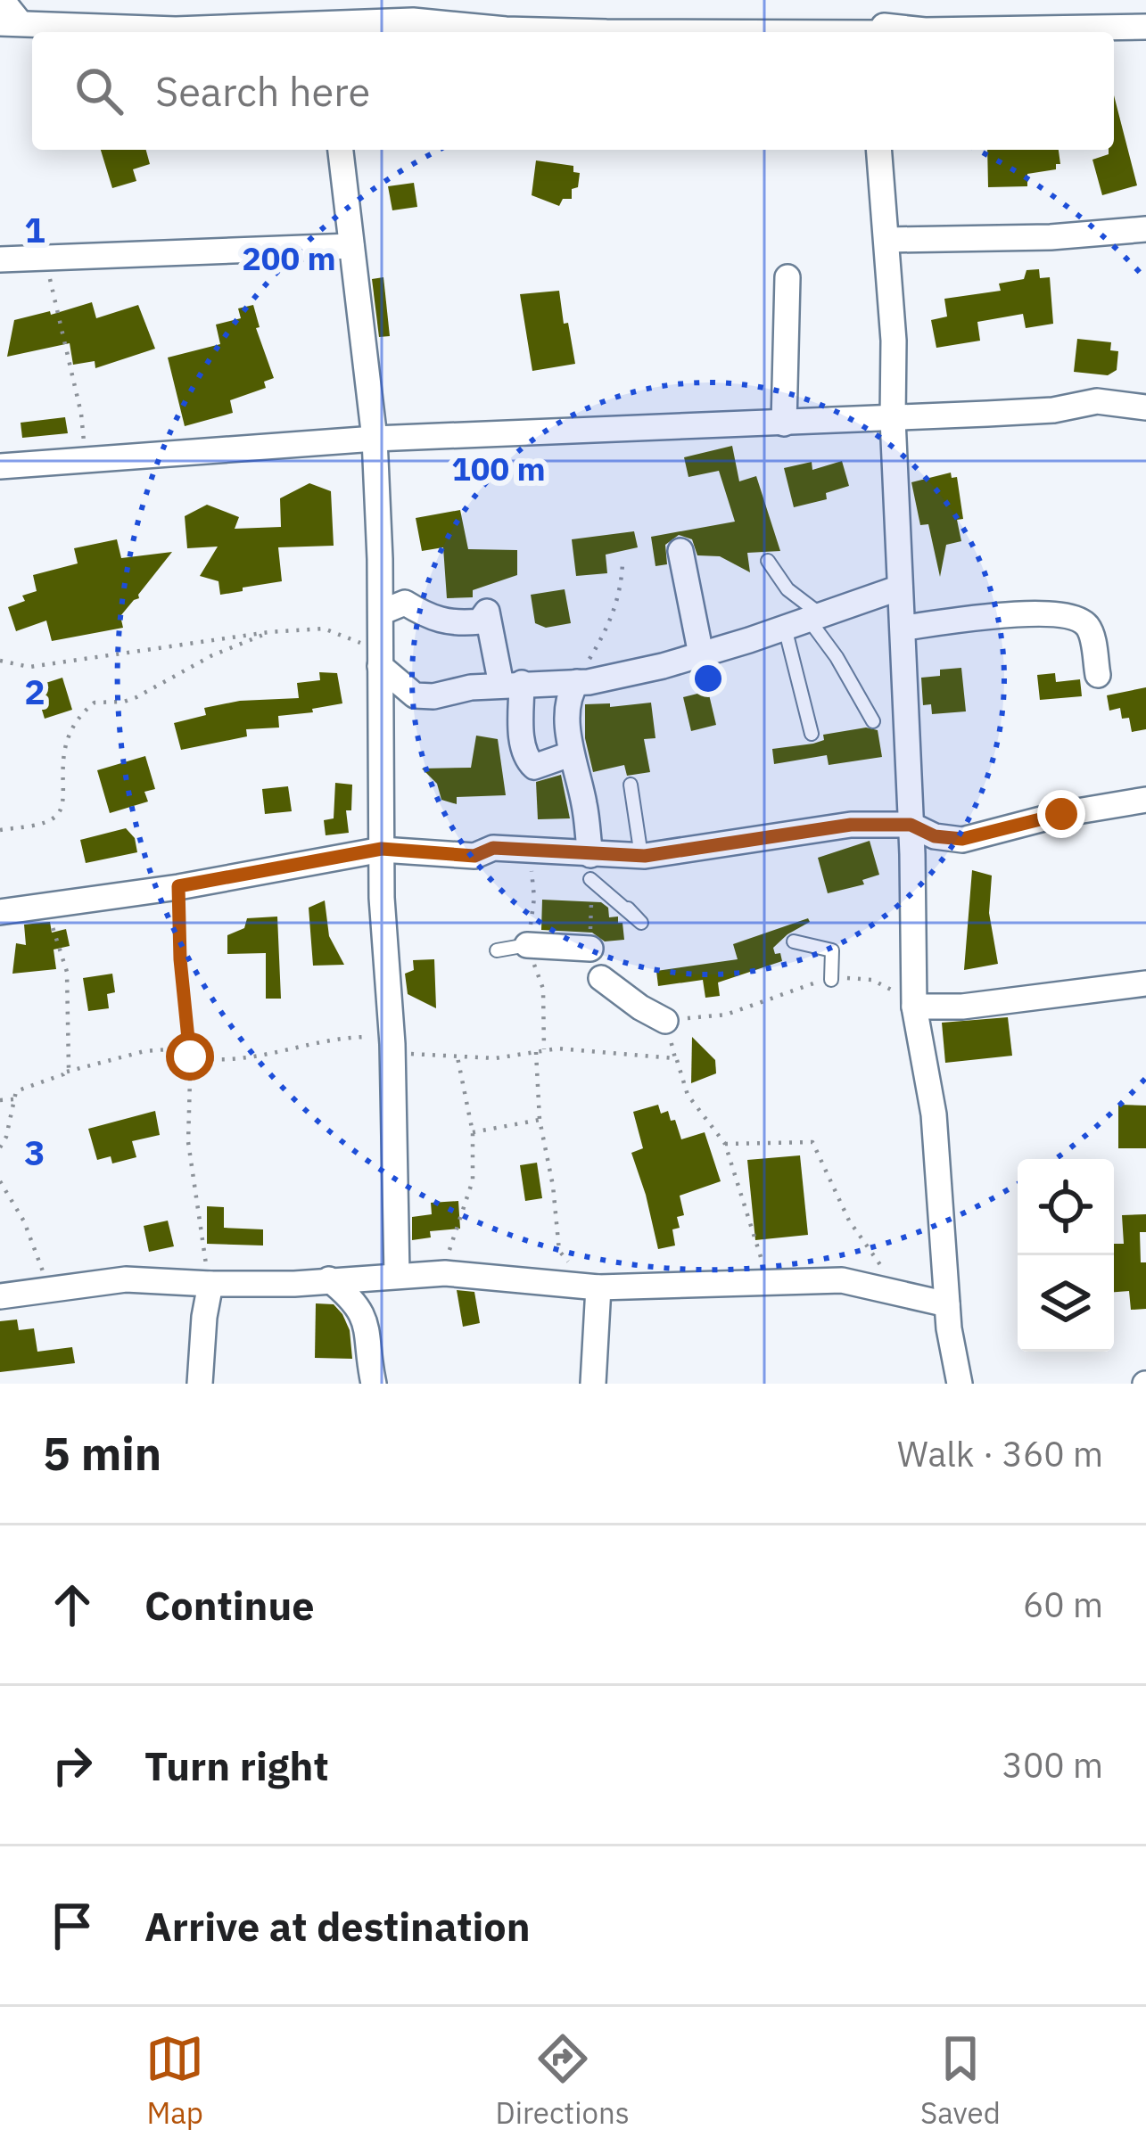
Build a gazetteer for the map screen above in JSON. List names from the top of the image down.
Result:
{
  "page": {
    "search": "Search here",
    "heading": ["5 min", "Walk · 360 m"],
    "list": [
      ["Continue", "60 m"],
      ["Turn right", "300 m"],
      "Arrive at destination"
    ],
    "nav": ["Map", "Directions", "Saved"]
  },
  "grid": {
    "rows": ["1", "2", "3"]
  },
  "rings": ["200 m", "100 m"]
}
